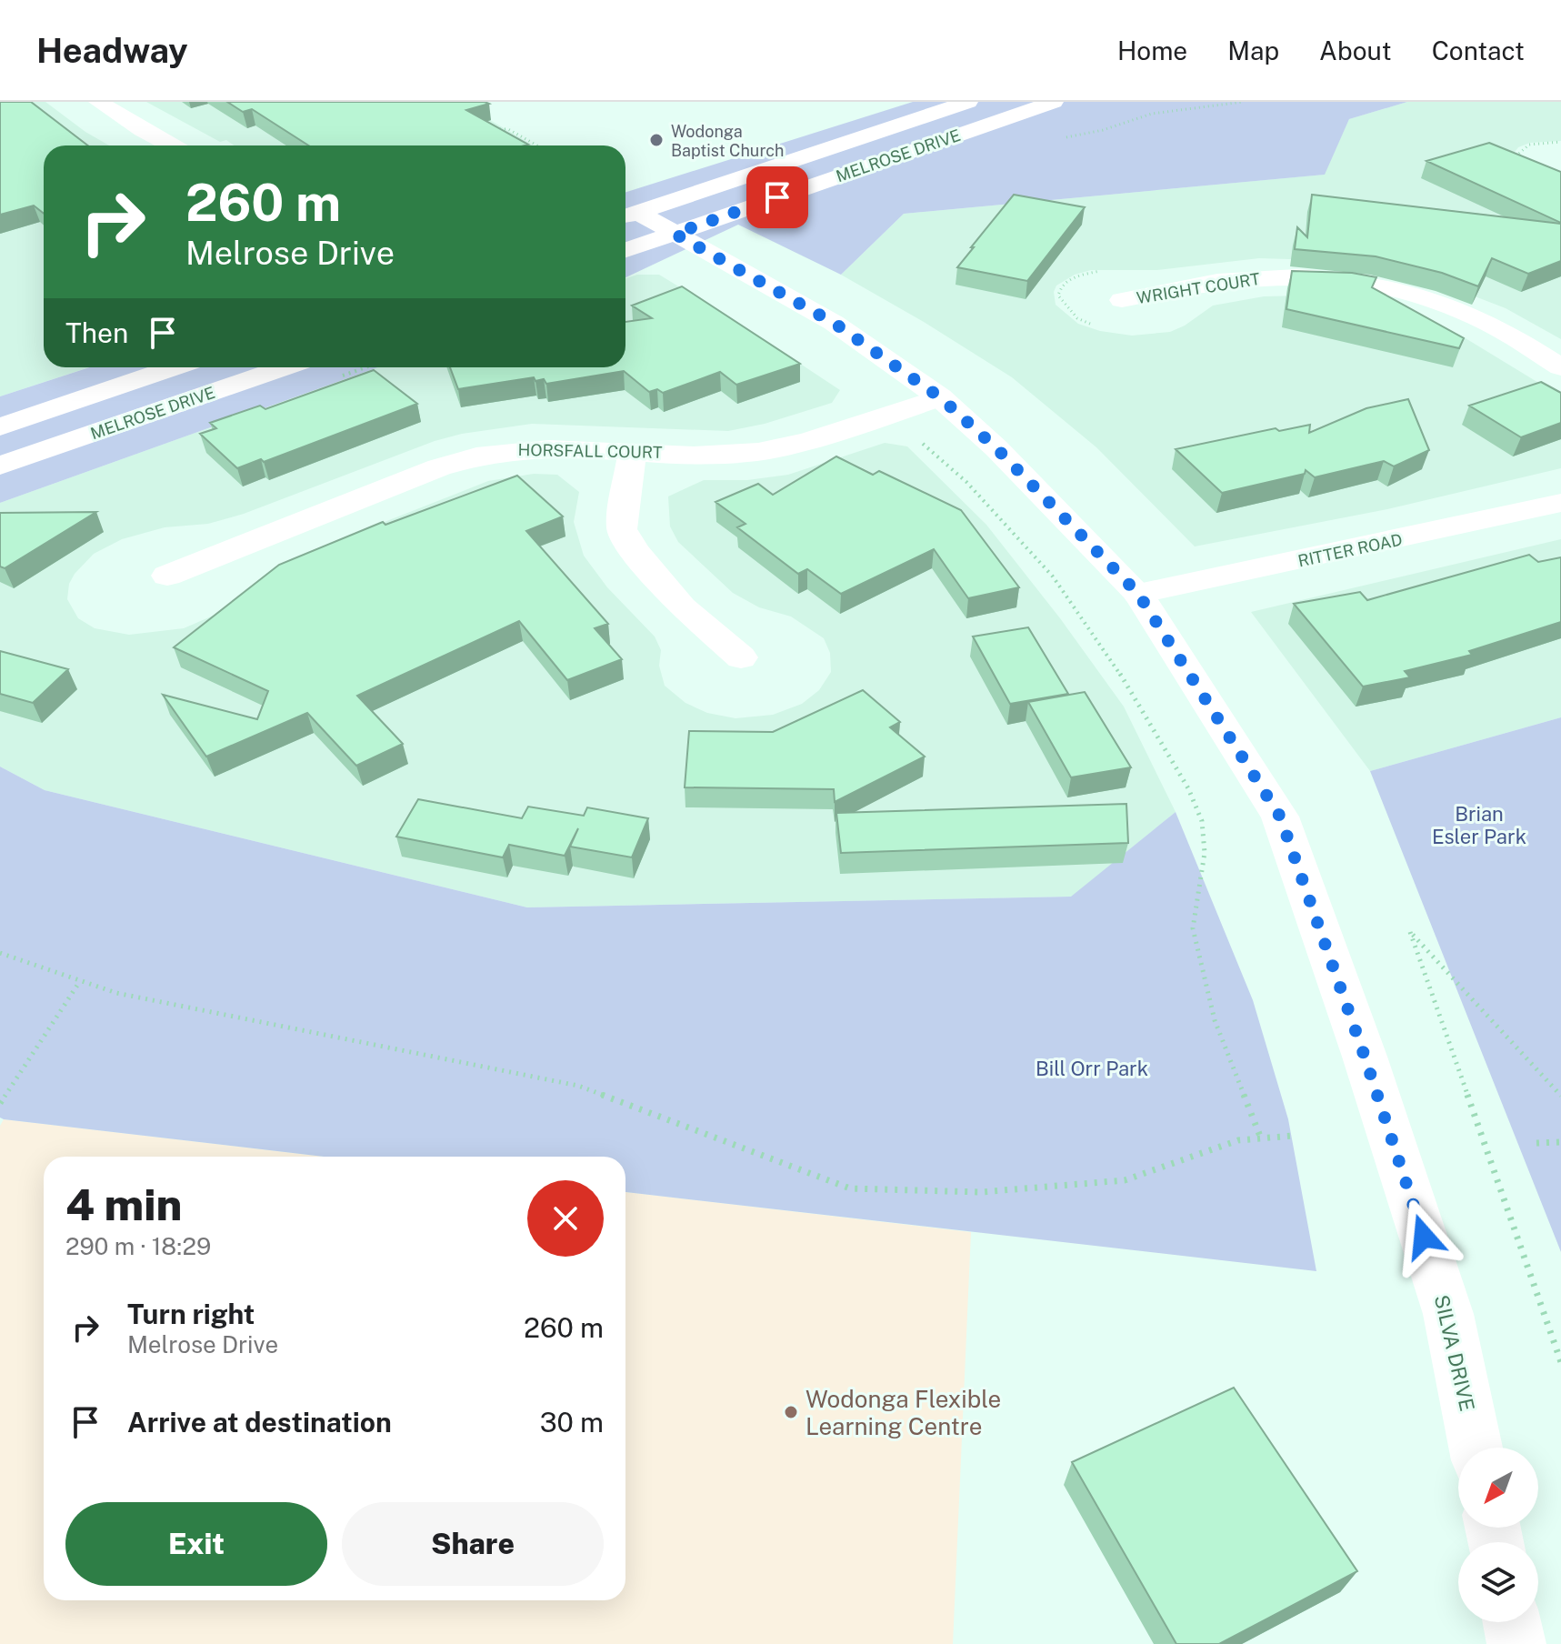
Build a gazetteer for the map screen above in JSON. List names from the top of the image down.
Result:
{
  "streets": {
    "street": [
      "MELROSE DRIVE",
      "WRIGHT COURT",
      "HORSFALL COURT",
      "RITTER ROAD",
      "SILVA DRIVE"
    ]
  },
  "crossings": [
    ["MELROSE DRIVE", "SILVA DRIVE"],
    ["HORSFALL COURT", "SILVA DRIVE"],
    ["RITTER ROAD", "SILVA DRIVE"]
  ],
  "parks": ["Brian Esler Park", "Bill Orr Park"],
  "places": ["Wodonga Baptist Church", "Wodonga Flexible Learning Centre"],
  "north": "bottom left",
  "page": {
    "header": "Headway",
    "nav": [
      "Home",
      "Map",
      "About",
      "Contact"
    ],
    "turn": ["260 m", "Melrose Drive"],
    "then": "Then",
    "heading": ["4 min", "290 m · 18:29"],
    "list": [
      {
        "name": "Turn right",
        "note": "Melrose Drive",
        "value": "260 m"
      },
      {
        "name": "Arrive at destination",
        "value": "30 m"
      }
    ],
    "buttons": ["Exit", "Share"]
  }
}
